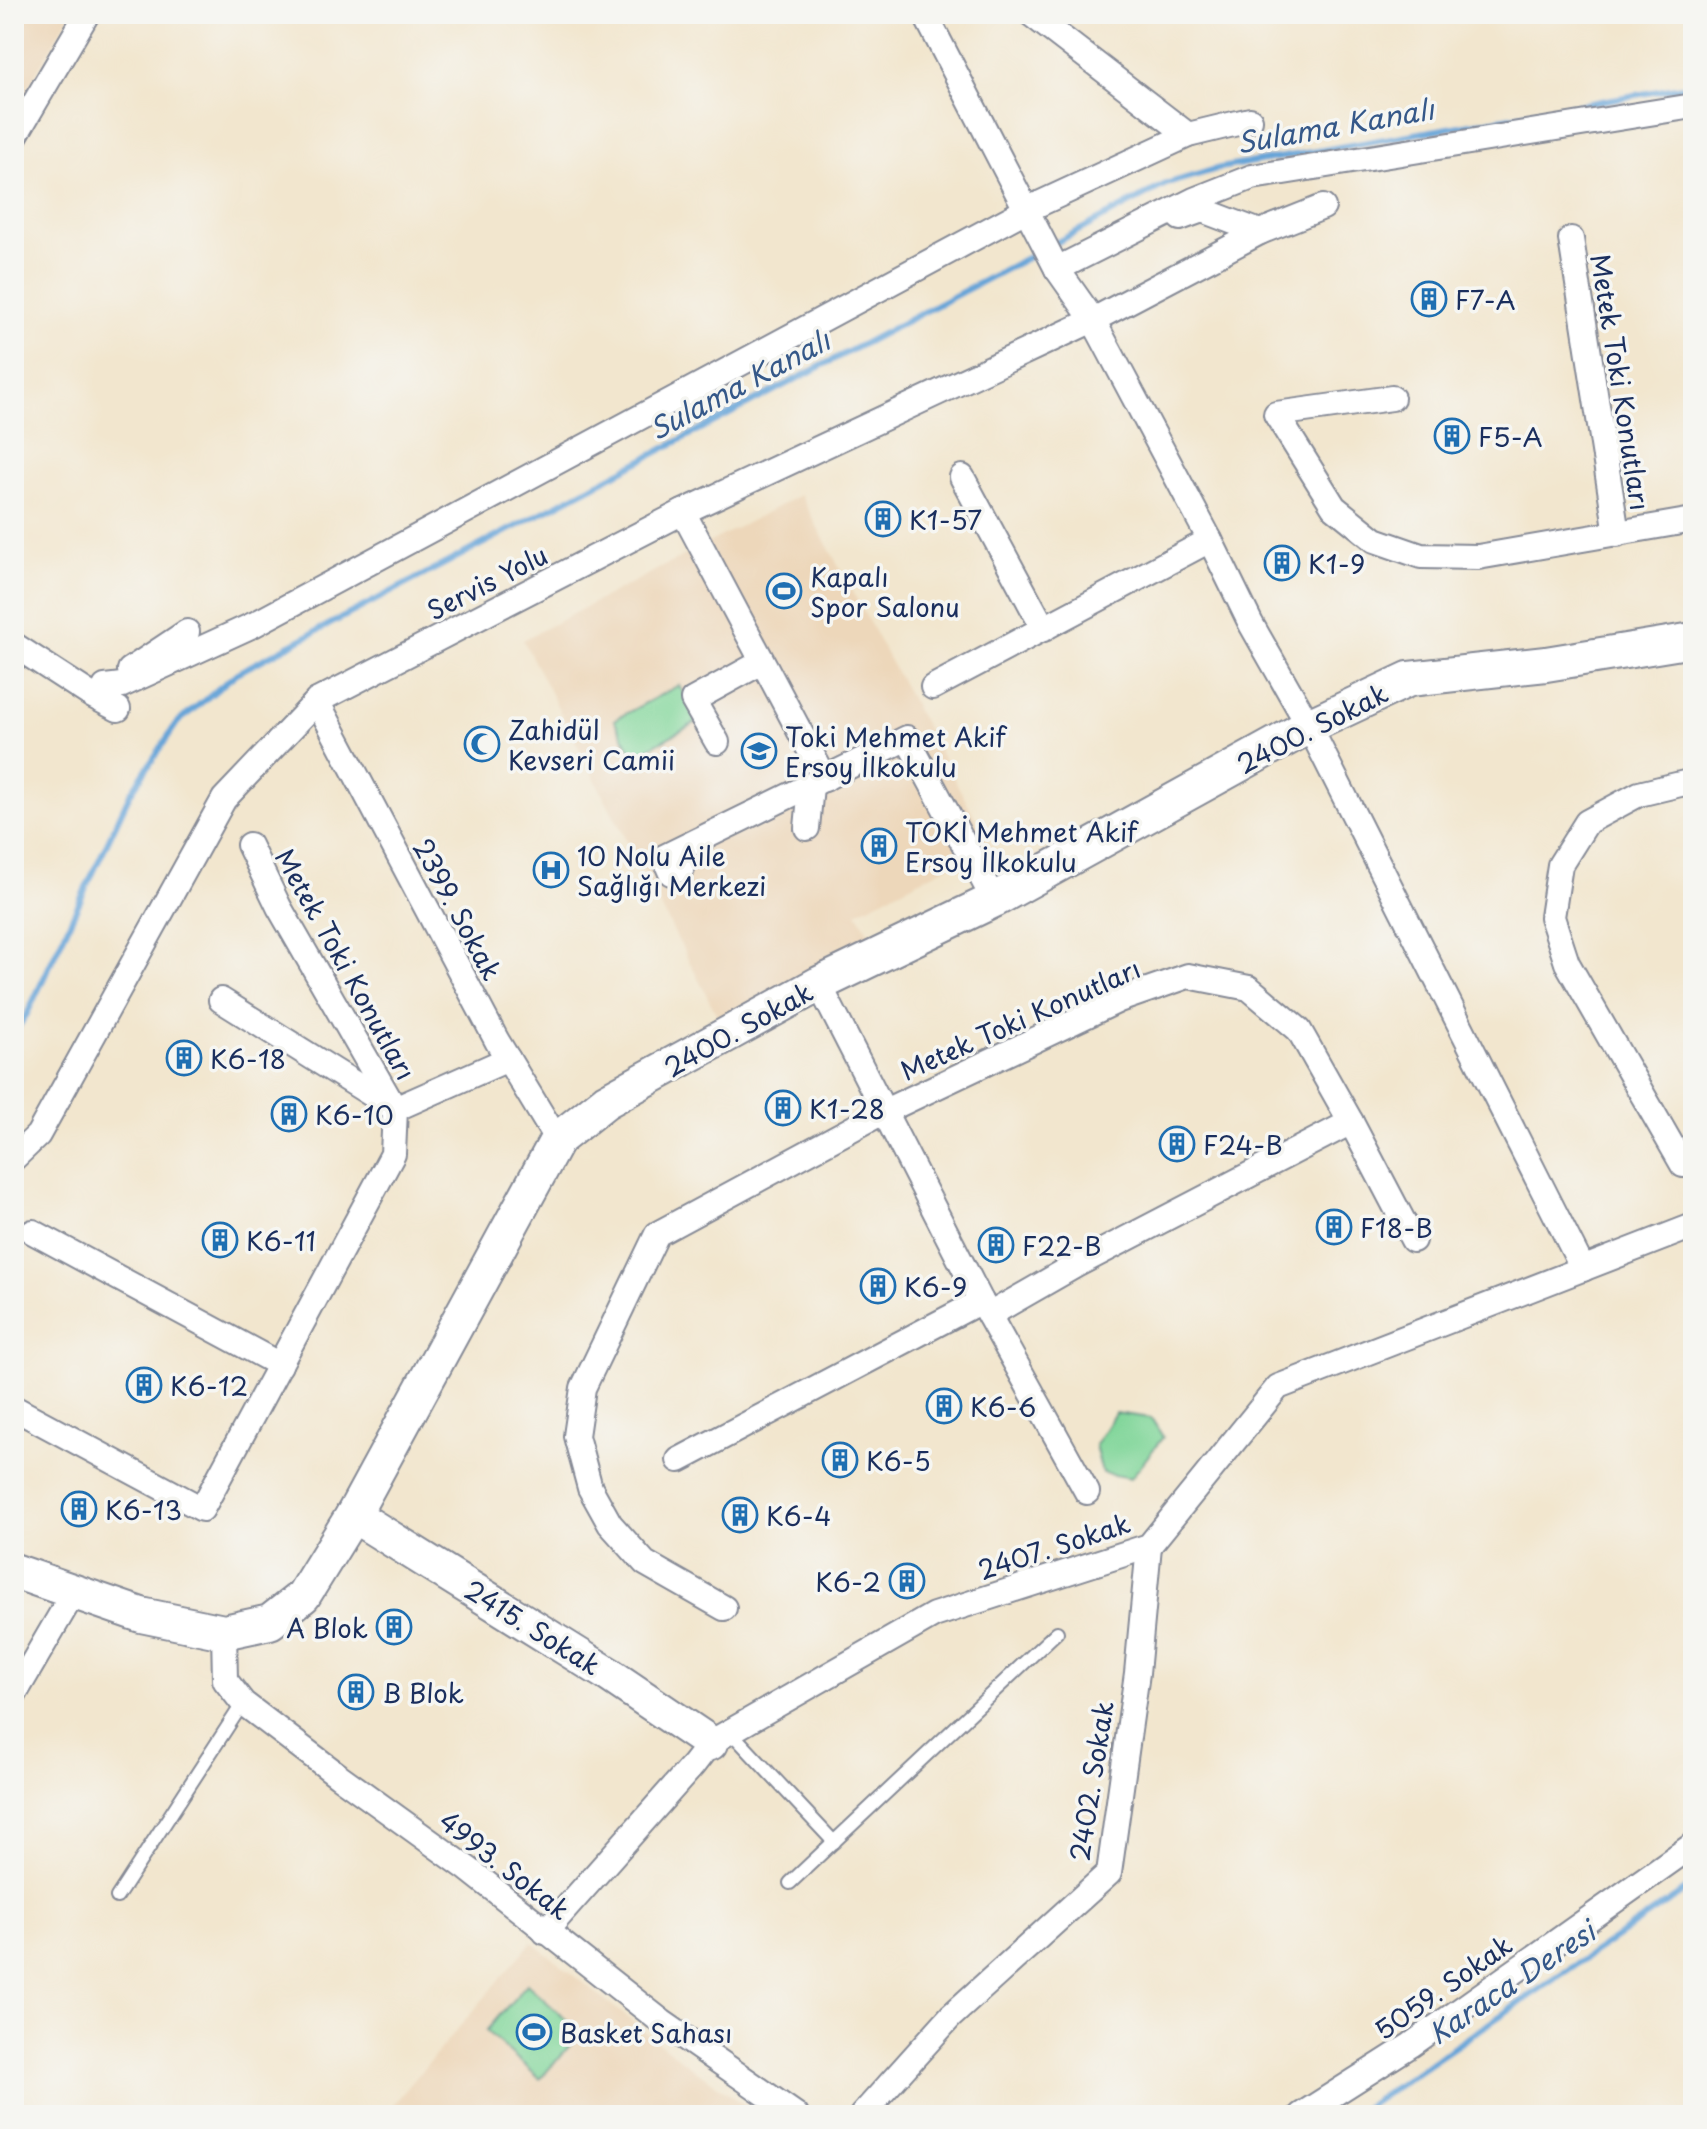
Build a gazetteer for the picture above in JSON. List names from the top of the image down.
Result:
{
  "streets": {
    "main road": ["2400. Sokak", "2415. Sokak"],
    "street": [
      "Metek Toki Konutları",
      "Servis Yolu",
      "2399. Sokak",
      "2407. Sokak",
      "2402. Sokak",
      "4993. Sokak",
      "5059. Sokak"
    ]
  },
  "crossings": [
    ["Metek Toki Konutları", "2400. Sokak"],
    ["Metek Toki Konutları", "2399. Sokak"],
    ["Servis Yolu", "2399. Sokak"],
    ["2400. Sokak", "2399. Sokak"],
    ["2400. Sokak", "2415. Sokak"],
    ["2400. Sokak", "4993. Sokak"],
    ["2407. Sokak", "2415. Sokak"],
    ["2407. Sokak", "2402. Sokak"],
    ["2407. Sokak", "4993. Sokak"]
  ],
  "water": ["Sulama Kanalı", "Karaca Deresi"],
  "places": {
    "building": [
      "F7-A",
      "F5-A",
      "K1-57",
      "K1-9",
      "TOKİ Mehmet Akif Ersoy İlkokulu",
      "K6-18",
      "K1-28",
      "K6-10",
      "F24-B",
      "F18-B",
      "K6-11",
      "F22-B",
      "K6-9",
      "K6-12",
      "K6-6",
      "K6-5",
      "K6-13",
      "K6-4",
      "K6-2",
      "A Blok",
      "B Blok"
    ],
    "sports": ["Kapalı Spor Salonu", "Basket Sahası"],
    "mosque": ["Zahidül Kevseri Camii"],
    "school or university": ["Toki Mehmet Akif Ersoy İlkokulu"],
    "hospital": ["10 Nolu Aile Sağlığı Merkezi"]
  }
}
